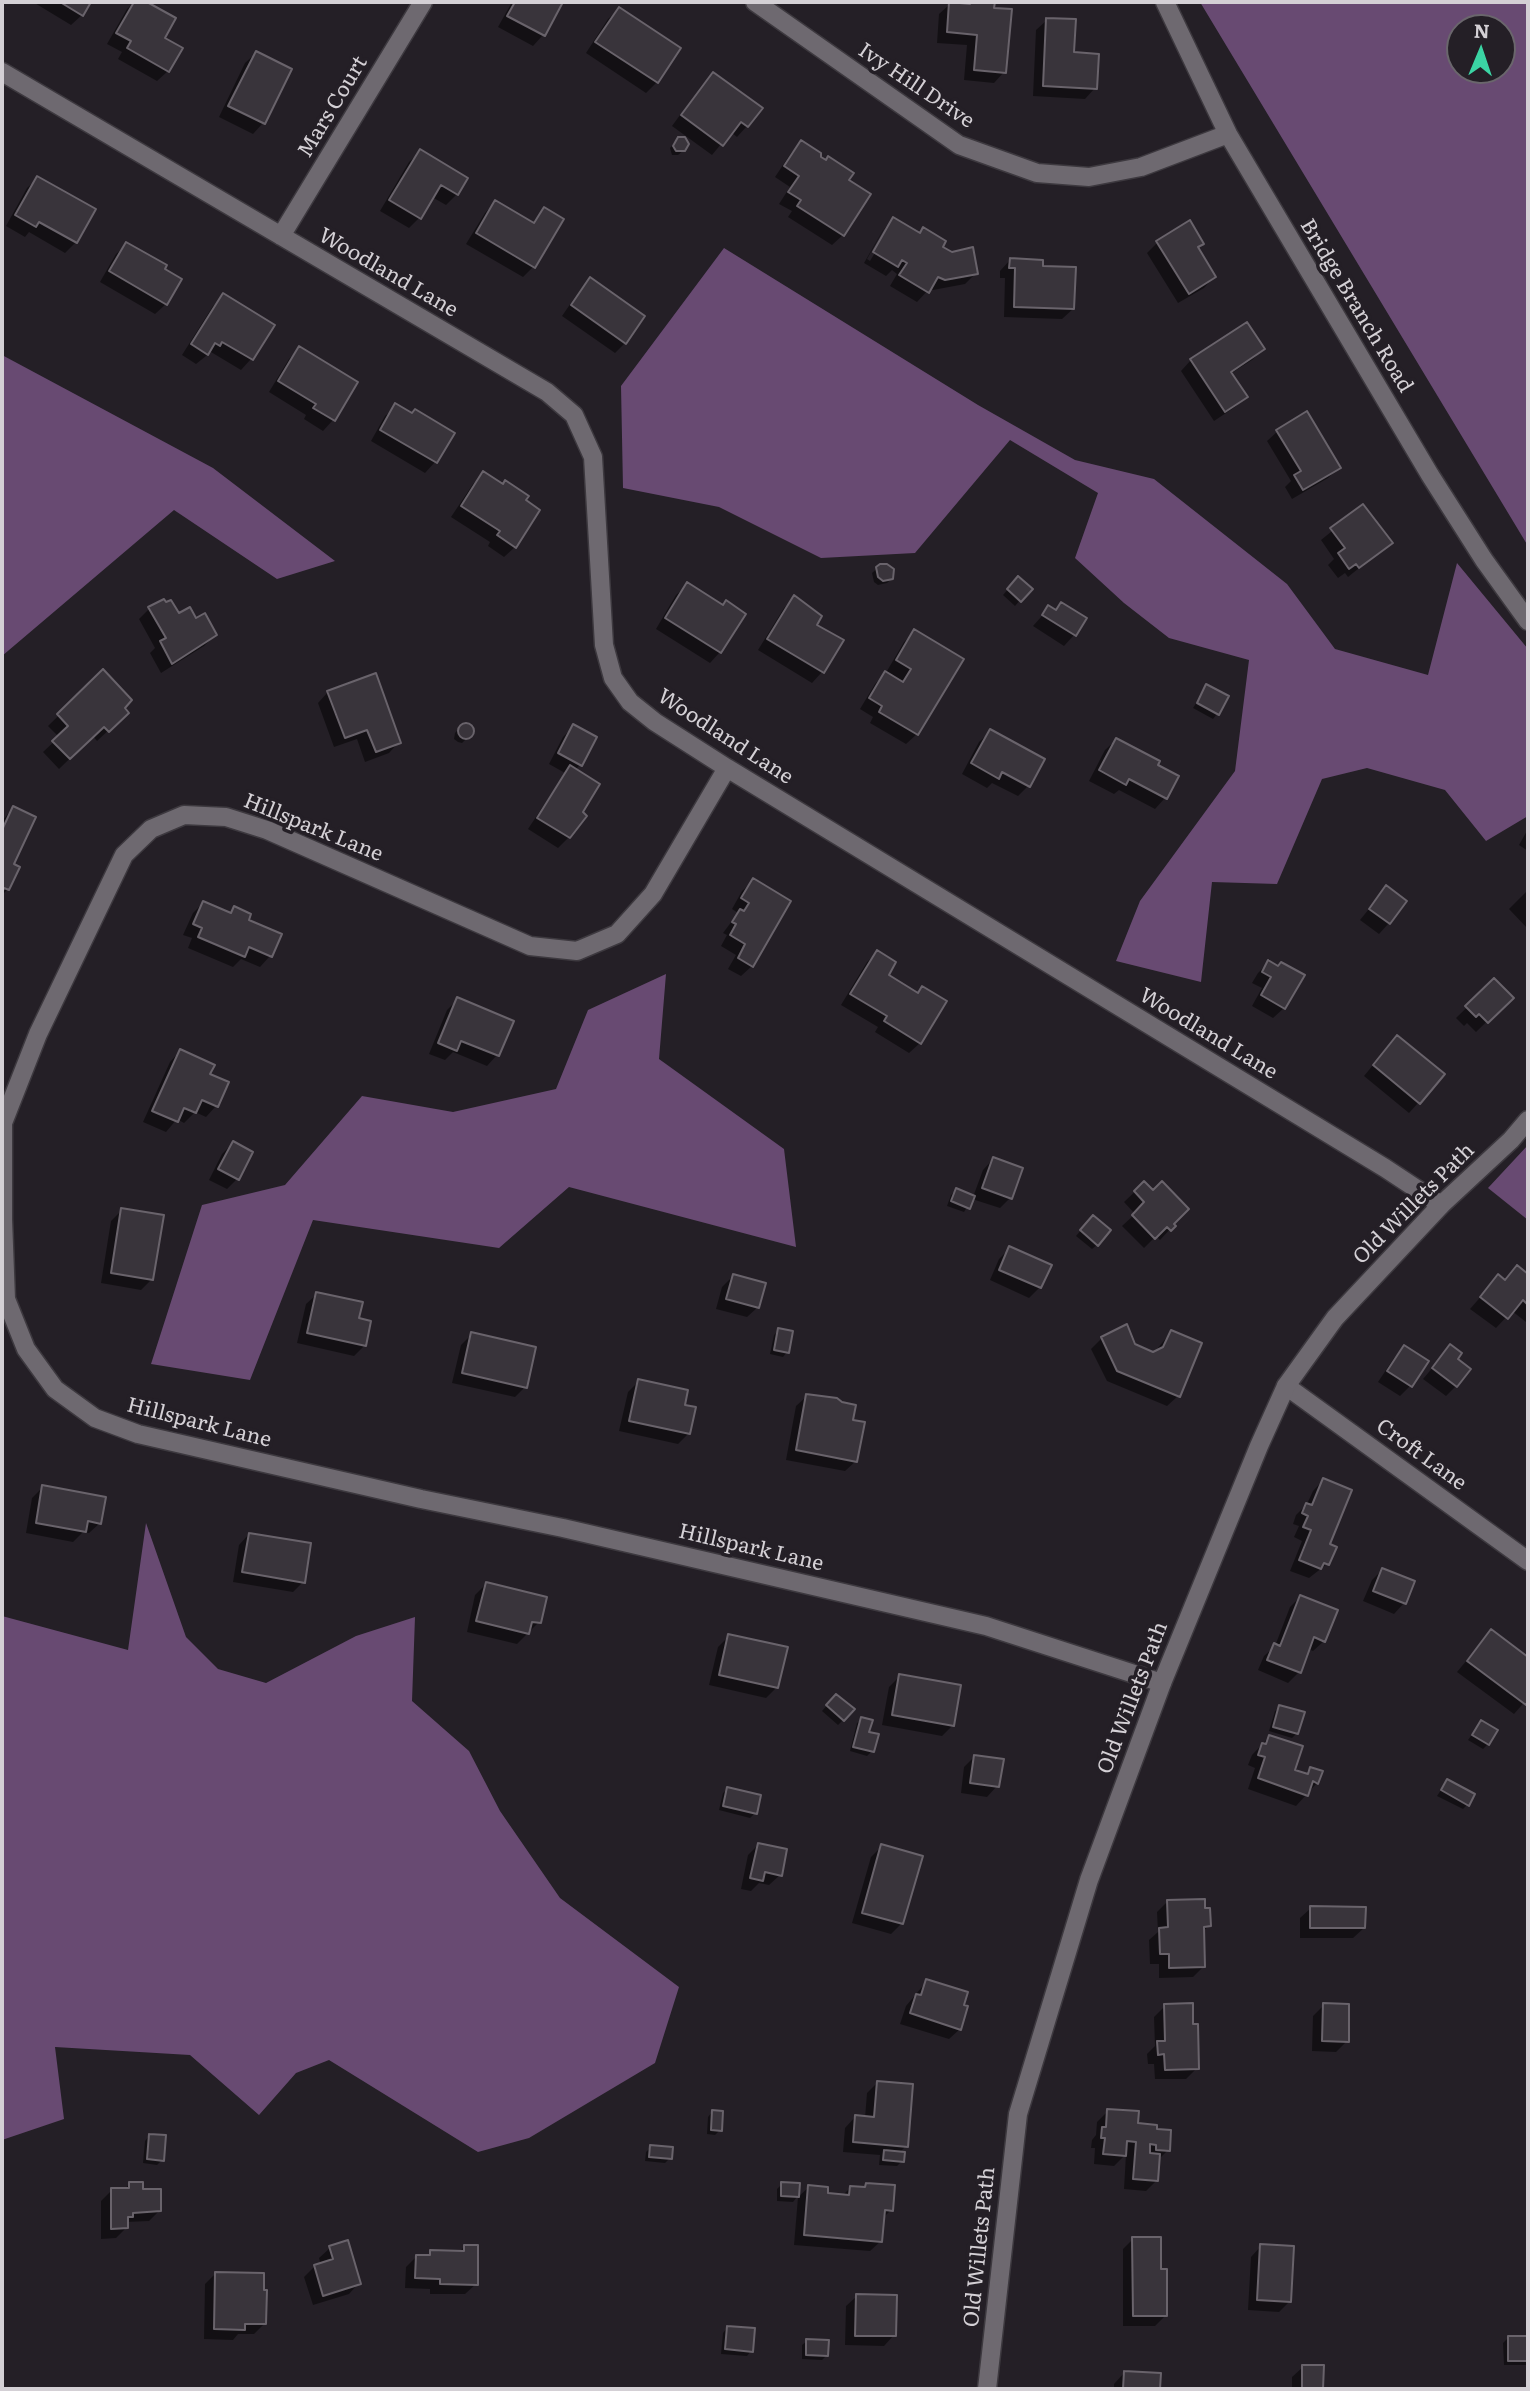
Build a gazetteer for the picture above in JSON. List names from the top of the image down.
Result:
{
  "streets": {
    "street": [
      "Ivy Hill Drive",
      "Mars Court",
      "Woodland Lane",
      "Bridge Branch Road",
      "Hillspark Lane",
      "Old Willets Path",
      "Croft Lane"
    ]
  },
  "crossings": [
    ["Ivy Hill Drive", "Bridge Branch Road"],
    ["Mars Court", "Woodland Lane"],
    ["Woodland Lane", "Hillspark Lane"],
    ["Woodland Lane", "Old Willets Path"],
    ["Hillspark Lane", "Old Willets Path"],
    ["Old Willets Path", "Croft Lane"]
  ],
  "north": "top"
}
